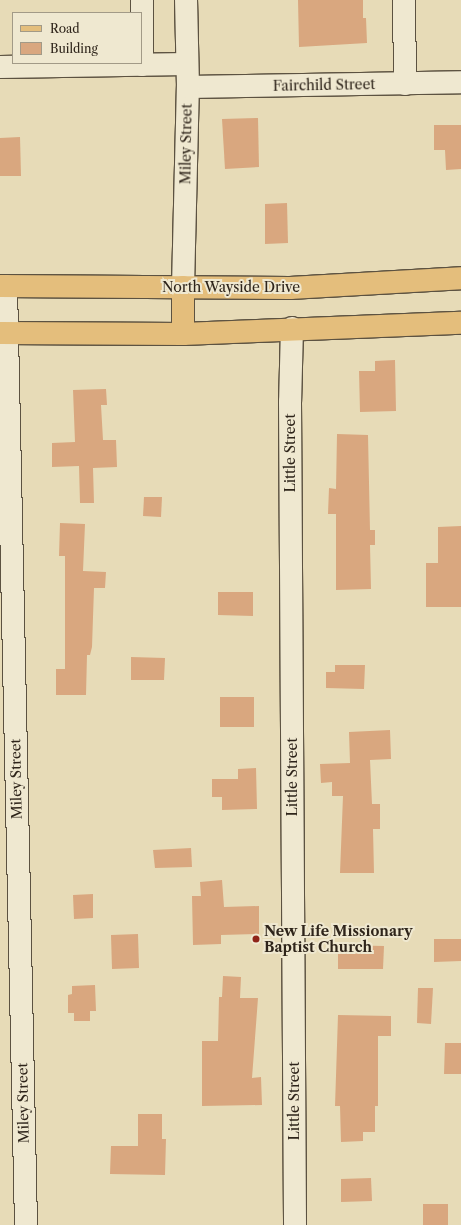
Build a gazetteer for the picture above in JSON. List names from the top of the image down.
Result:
{
  "streets": {
    "main road": ["North Wayside Drive"],
    "street": ["Fairchild Street", "Miley Street", "Little Street"]
  },
  "crossings": [
    ["Fairchild Street", "Miley Street"],
    ["Miley Street", "North Wayside Drive"]
  ],
  "places": ["New Life Missionary Baptist Church"],
  "legend": ["Road", "Building"]
}
